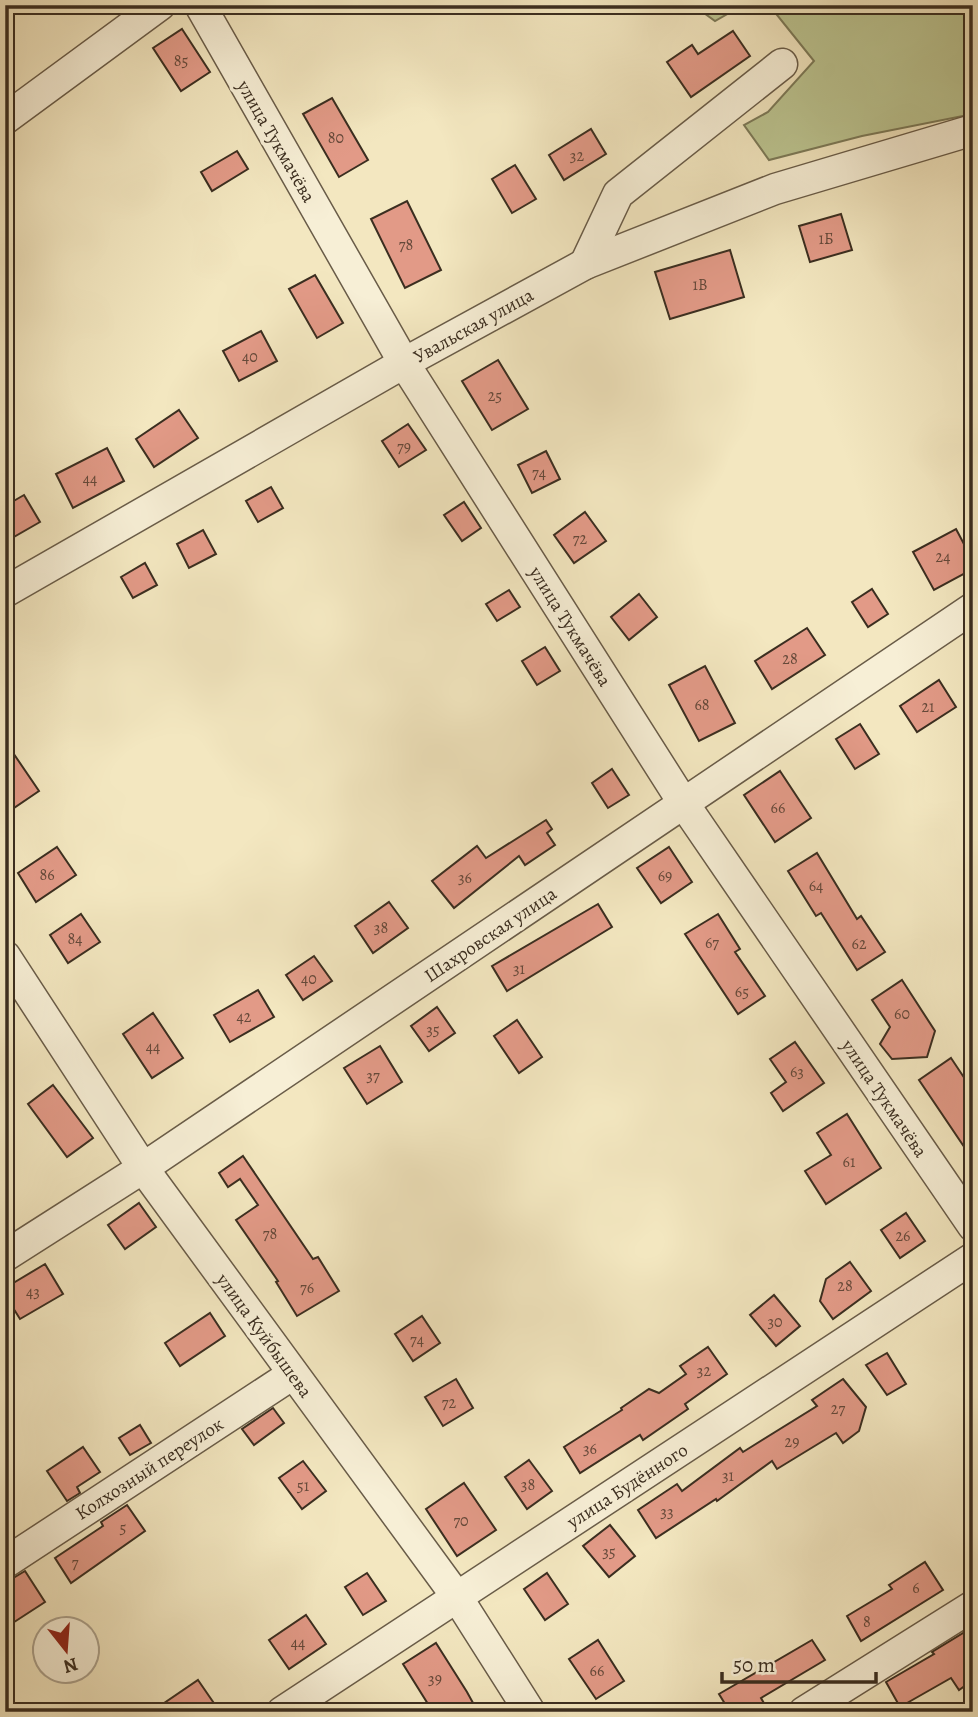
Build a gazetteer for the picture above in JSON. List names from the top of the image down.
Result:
{
  "streets": {
    "street": [
      "улица Тукмачёва",
      "Увальская улица",
      "Шахровская улица",
      "улица Куйбышева",
      "Колхозный переулок",
      "улица Будённого"
    ]
  },
  "crossings": [
    ["улица Тукмачёва", "Увальская улица"],
    ["улица Тукмачёва", "Шахровская улица"],
    ["Шахровская улица", "улица Куйбышева"],
    ["улица Куйбышева", "Колхозный переулок"],
    ["улица Куйбышева", "улица Будённого"]
  ],
  "house_numbers": [
    "85",
    "80",
    "32",
    "1Б",
    "78",
    "1В",
    "40",
    "25",
    "79",
    "74",
    "44",
    "72",
    "24",
    "28",
    "68",
    "21",
    "66",
    "86",
    "69",
    "36",
    "64",
    "38",
    "84",
    "67",
    "62",
    "31",
    "40",
    "65",
    "60",
    "42",
    "35",
    "44",
    "63",
    "37",
    "61",
    "78",
    "26",
    "28",
    "76",
    "43",
    "30",
    "74",
    "32",
    "72",
    "27",
    "29",
    "36",
    "31",
    "38",
    "51",
    "33",
    "70",
    "5",
    "35",
    "7",
    "6",
    "8",
    "44",
    "66",
    "39"
  ],
  "scale_bar": "50 m",
  "north": "bottom"
}
